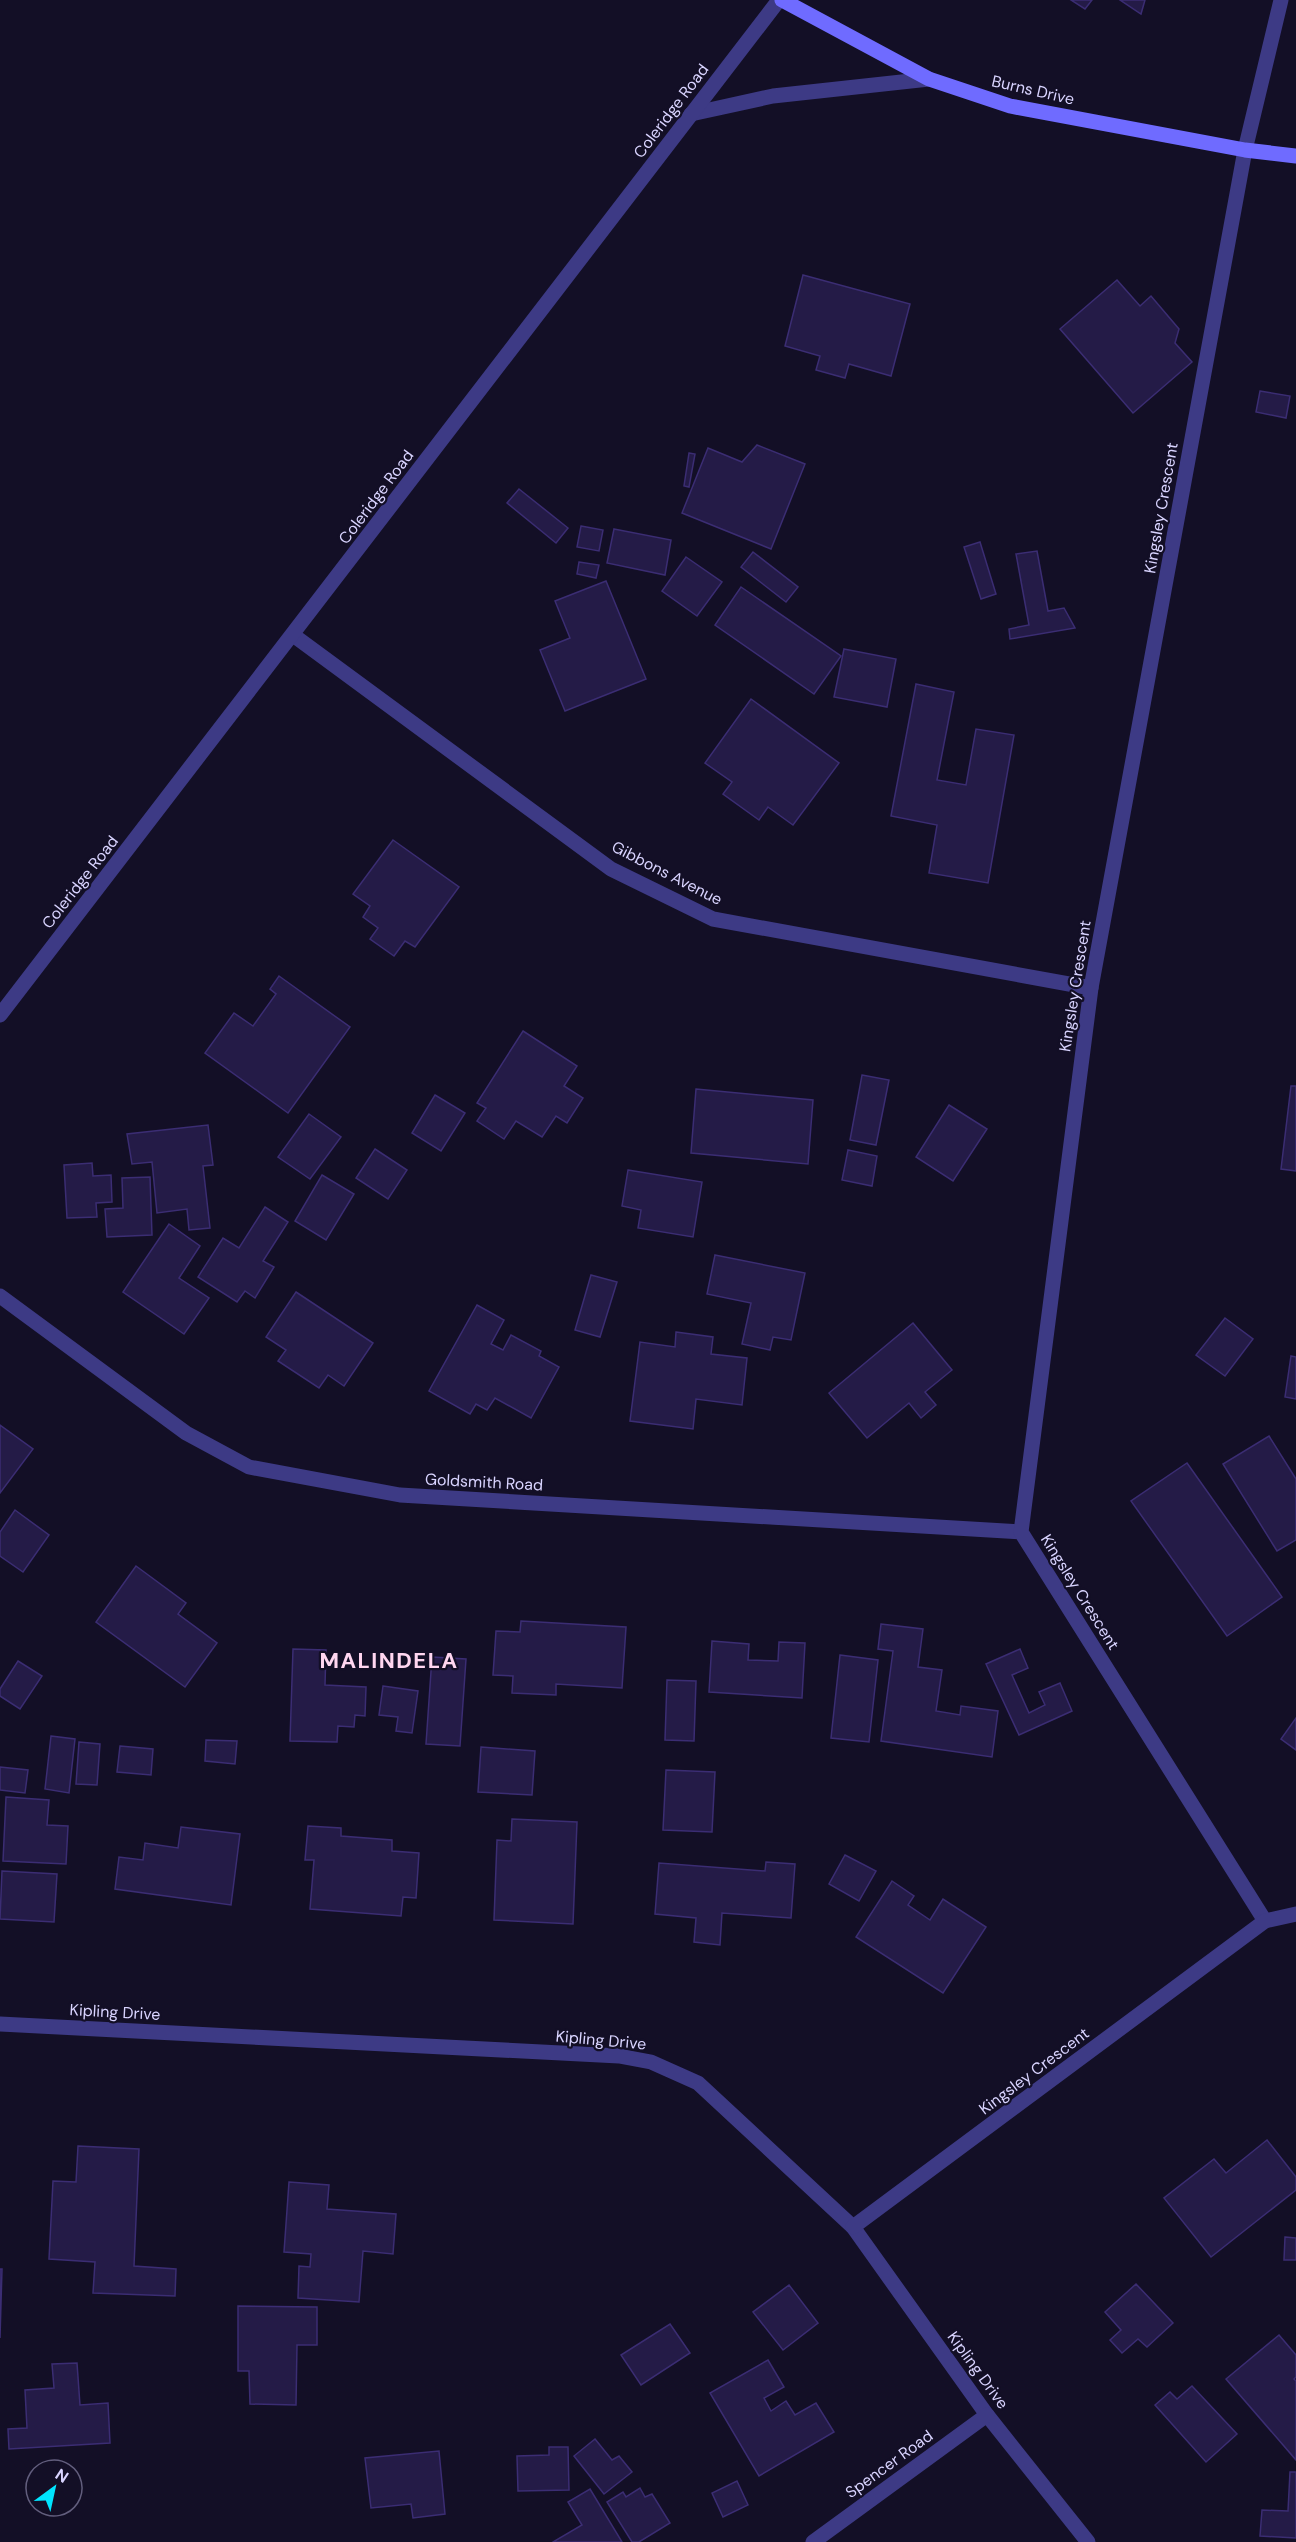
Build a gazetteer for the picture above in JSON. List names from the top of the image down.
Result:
{
  "streets": {
    "main road": ["Burns Drive"],
    "street": [
      "Coleridge Road",
      "Kingsley Crescent",
      "Gibbons Avenue",
      "Goldsmith Road",
      "Kipling Drive",
      "Spencer Road"
    ]
  },
  "crossings": [
    ["Burns Drive", "Coleridge Road"],
    ["Burns Drive", "Kingsley Crescent"],
    ["Coleridge Road", "Gibbons Avenue"],
    ["Kingsley Crescent", "Gibbons Avenue"],
    ["Kingsley Crescent", "Goldsmith Road"],
    ["Kingsley Crescent", "Kipling Drive"],
    ["Kipling Drive", "Spencer Road"]
  ],
  "districts": ["MALINDELA"],
  "north": "top right"
}
